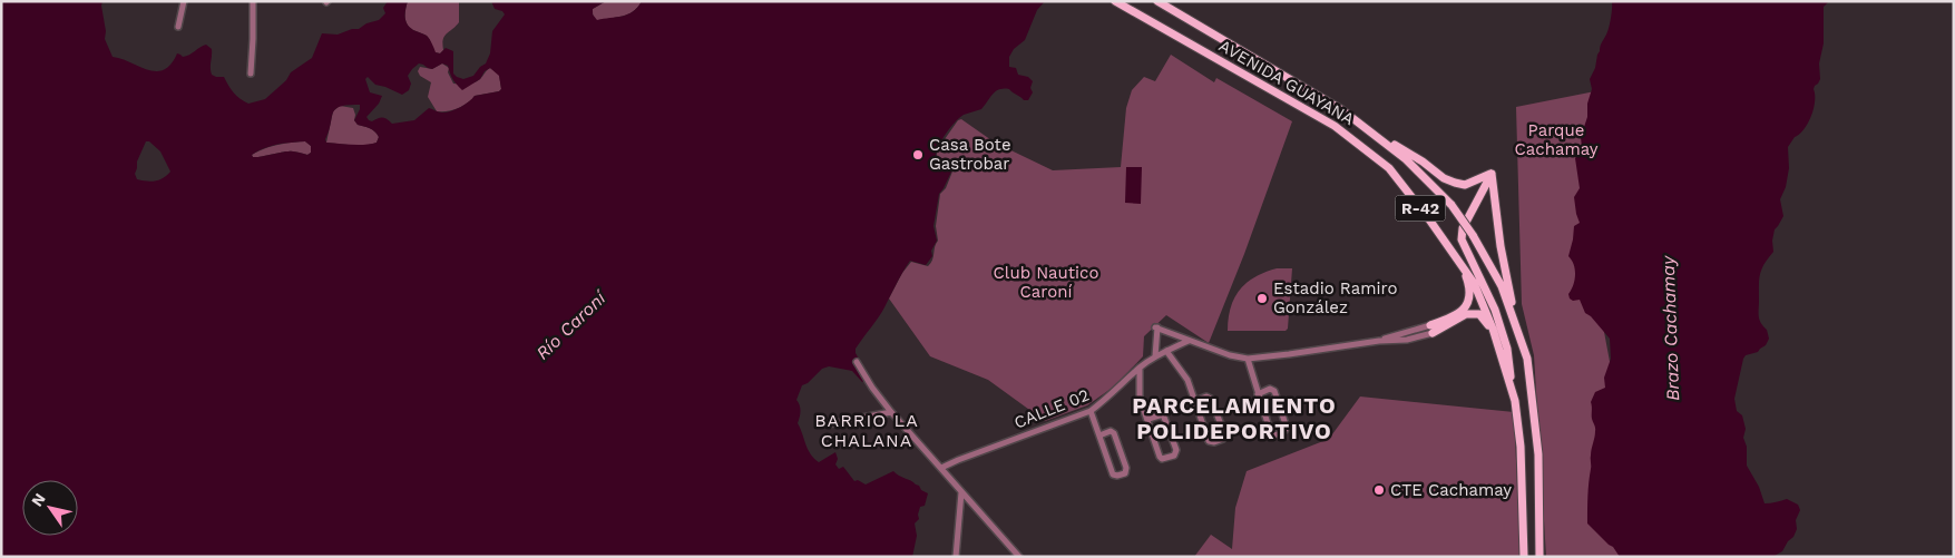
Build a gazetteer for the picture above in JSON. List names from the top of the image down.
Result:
{
  "streets": {
    "main road": ["AVENIDA GUAYANA", "R-42"],
    "street": ["CALLE 02"]
  },
  "districts": ["PARCELAMIENTO POLIDEPORTIVO", "BARRIO LA CHALANA"],
  "water": ["Río Caroní", "Brazo Cachamay"],
  "parks": ["Parque Cachamay", "Club Nautico Caroní"],
  "places": ["Casa Bote Gastrobar", "Estadio Ramiro González", "CTE Cachamay"],
  "north": "top left"
}
